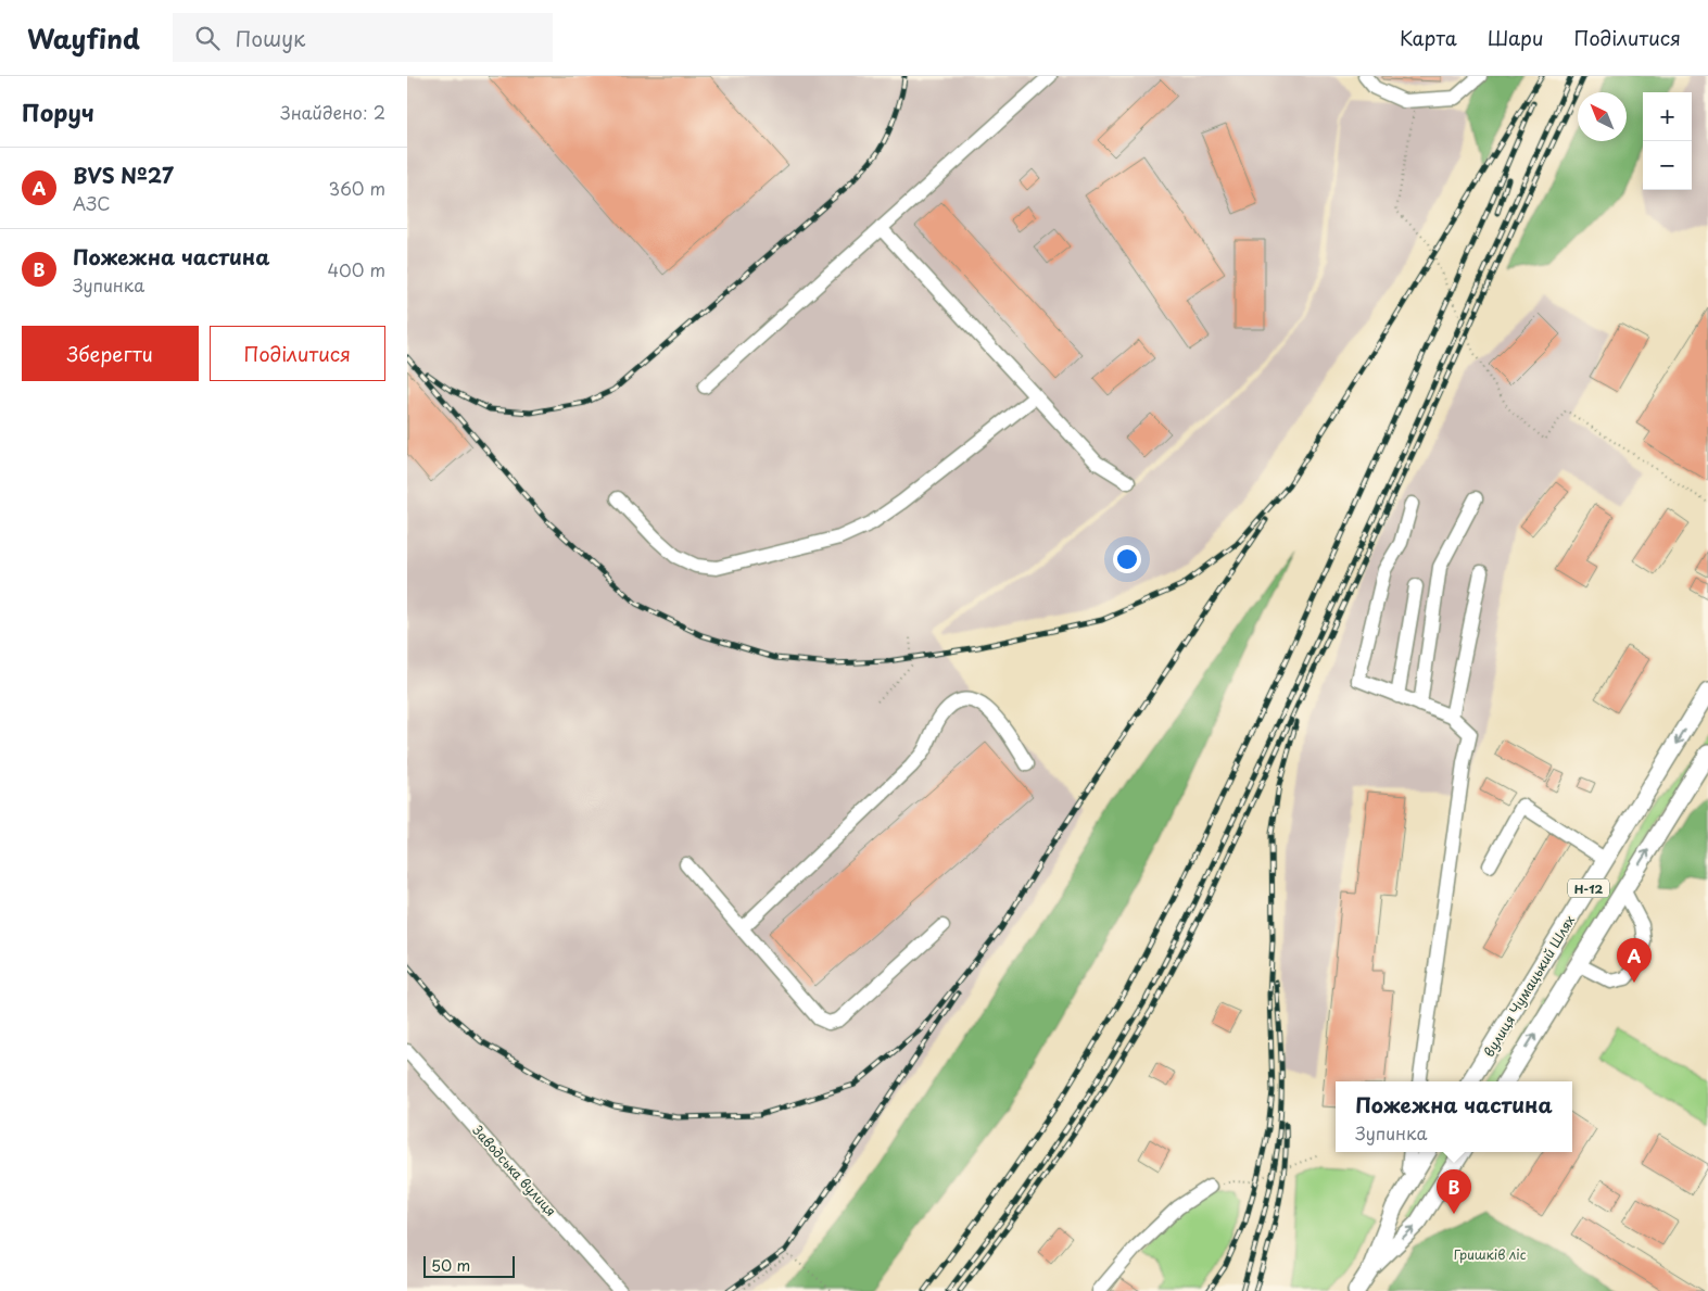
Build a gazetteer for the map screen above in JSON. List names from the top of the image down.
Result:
{
  "streets": {
    "main road": ["Н-12", "вулиця Чумацький Шлях"],
    "street": ["Заводська вулиця"]
  },
  "parks": ["Гришків ліс"],
  "scale_bar": "50 m",
  "north": "top left",
  "page": {
    "header": "Wayfind",
    "search": "Пошук",
    "nav": ["Карта", "Шари", "Поділитися"],
    "heading": ["Поруч", "Знайдено: 2"],
    "map_buttons": ["+", "−"],
    "list": [
      {
        "mark": "A",
        "name": "BVS №27",
        "note": "АЗС",
        "value": "360 m"
      },
      {
        "mark": "B",
        "name": "Пожежна частина",
        "note": "Зупинка",
        "value": "400 m"
      }
    ],
    "buttons": ["Зберегти", "Поділитися"],
    "pins": ["A", "B"],
    "popup": ["Пожежна частина", "Зупинка"],
    "scale": "50 m"
  }
}
